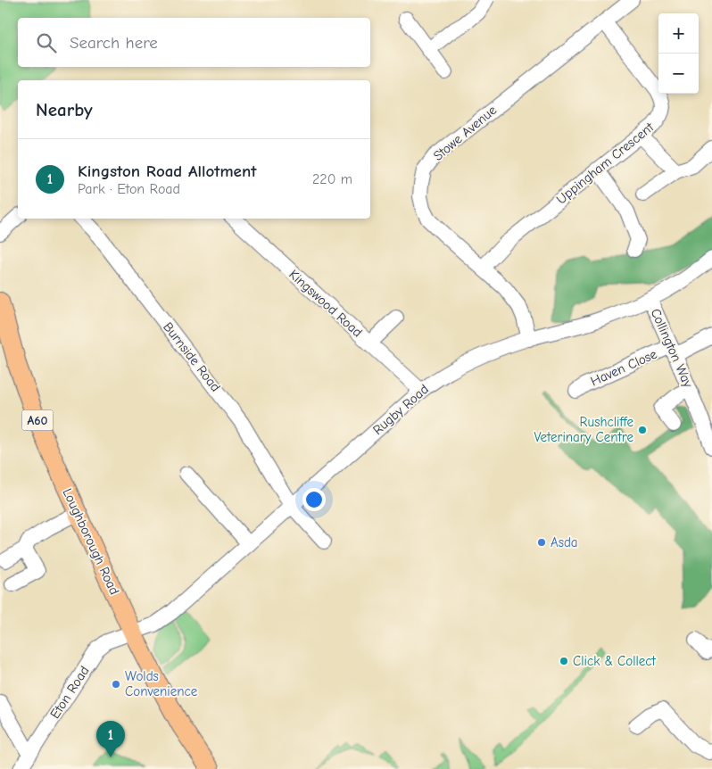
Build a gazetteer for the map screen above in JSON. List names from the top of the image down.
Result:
{
  "streets": {
    "main road": ["A60", "Loughborough Road"],
    "street": [
      "Stowe Avenue",
      "Uppingham Crescent",
      "Kingswood Road",
      "Collington Way",
      "Burnside Road",
      "Haven Close",
      "Rugby Road",
      "Eton Road"
    ]
  },
  "crossings": [
    ["Stowe Avenue", "Uppingham Crescent"],
    ["Stowe Avenue", "Rugby Road"],
    ["Kingswood Road", "Rugby Road"],
    ["Collington Way", "Haven Close"],
    ["Collington Way", "Rugby Road"],
    ["Burnside Road", "Rugby Road"],
    ["Rugby Road", "Loughborough Road"],
    ["Rugby Road", "Eton Road"],
    ["Loughborough Road", "Eton Road"]
  ],
  "places": [
    "Rushcliffe Veterinary Centre",
    "Asda",
    "Click & Collect",
    "Wolds Convenience"
  ],
  "page": {
    "map_buttons": ["+", "−"],
    "search": "Search here",
    "heading": "Nearby",
    "list": [
      {
        "mark": "1",
        "name": "Kingston Road Allotment",
        "note": "Park · Eton Road",
        "value": "220 m"
      }
    ],
    "pins": "1"
  }
}
